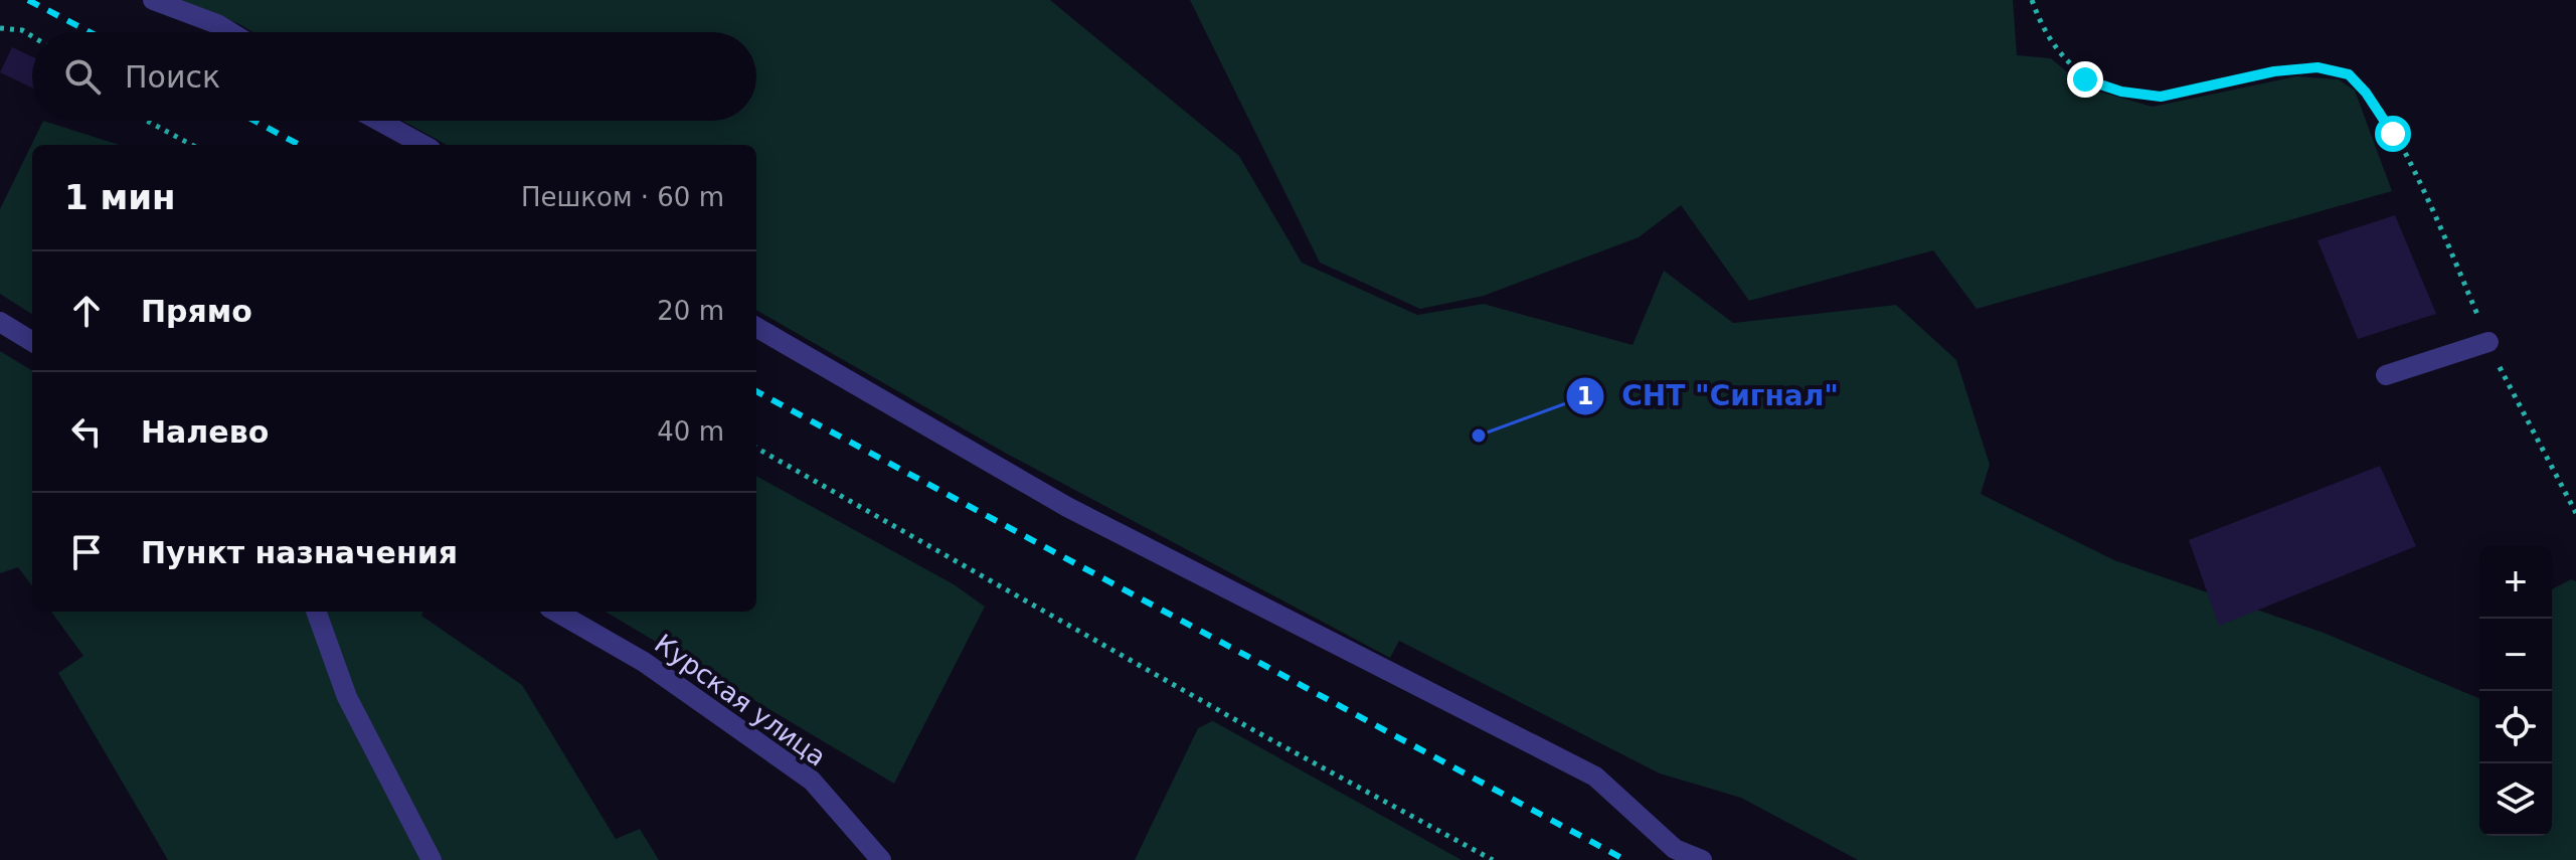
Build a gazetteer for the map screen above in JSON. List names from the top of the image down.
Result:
{
  "streets": {
    "street": ["Курская улица"]
  },
  "places": ["СНТ \"Сигнал\""],
  "page": {
    "search": "Поиск",
    "heading": ["1 мин", "Пешком · 60 m"],
    "list": [
      ["Прямо", "20 m"],
      ["Налево", "40 m"],
      "Пункт назначения"
    ],
    "map_buttons": ["+", "−"]
  }
}
